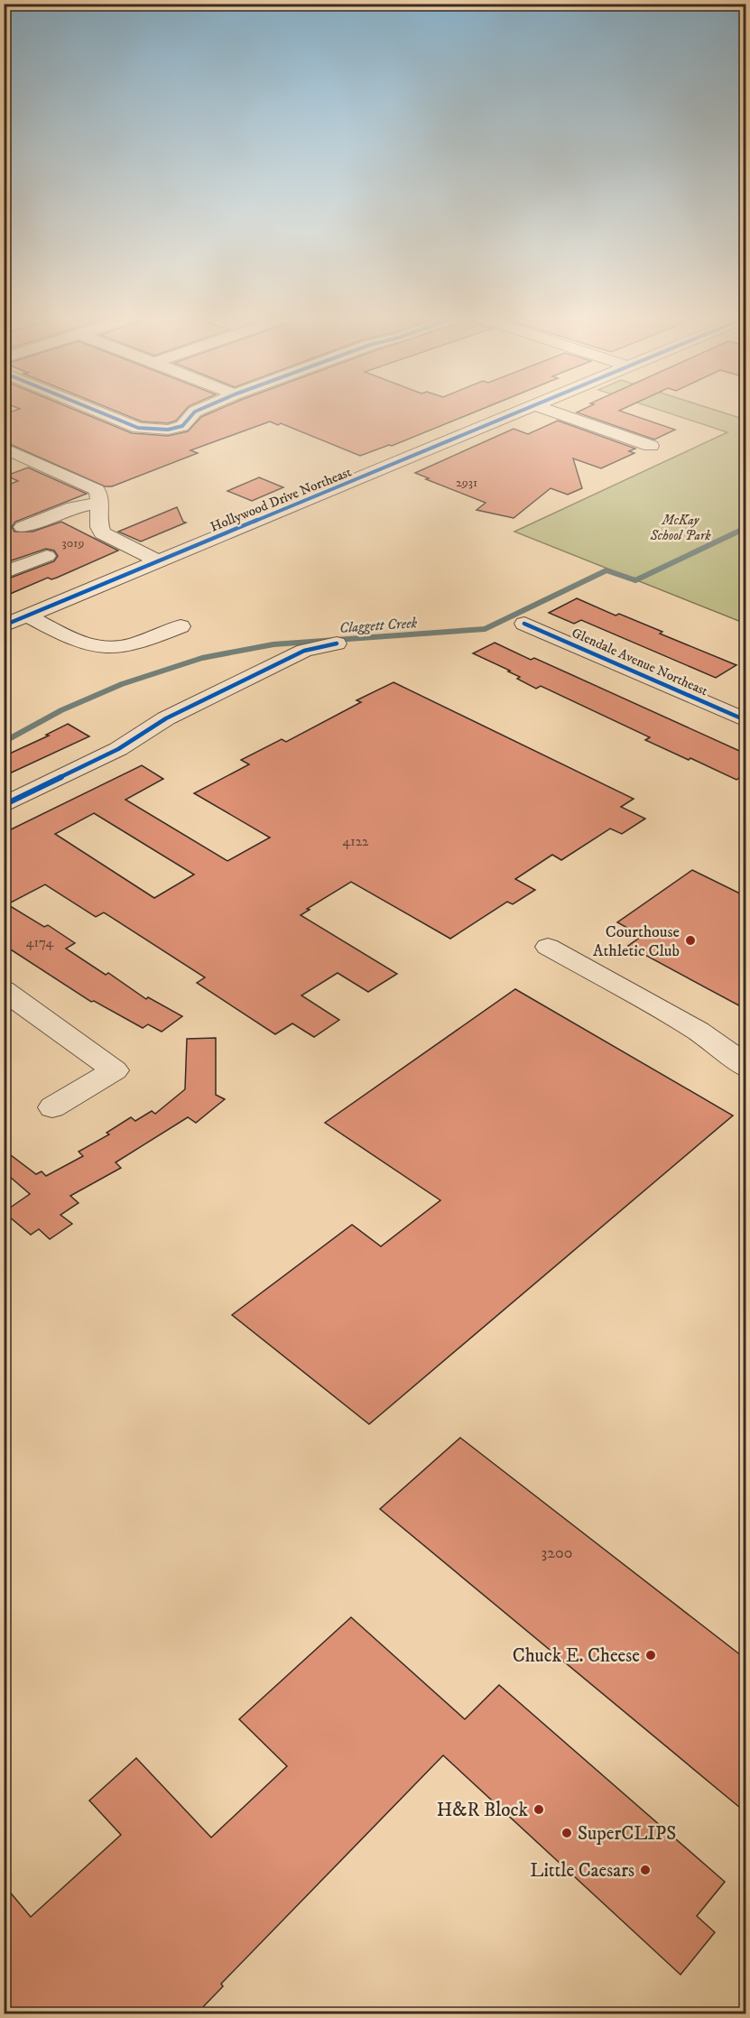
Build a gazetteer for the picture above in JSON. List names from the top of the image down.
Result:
{
  "streets": {
    "street": ["Hollywood Drive Northeast", "Glendale Avenue Northeast"]
  },
  "water": ["Claggett Creek"],
  "parks": ["McKay School Park"],
  "places": [
    "Courthouse Athletic Club",
    "Chuck E. Cheese",
    "H&R Block",
    "SuperCLIPS",
    "Little Caesars"
  ],
  "house_numbers": [
    "2931",
    "3019",
    "4122",
    "4174",
    "3200"
  ]
}
